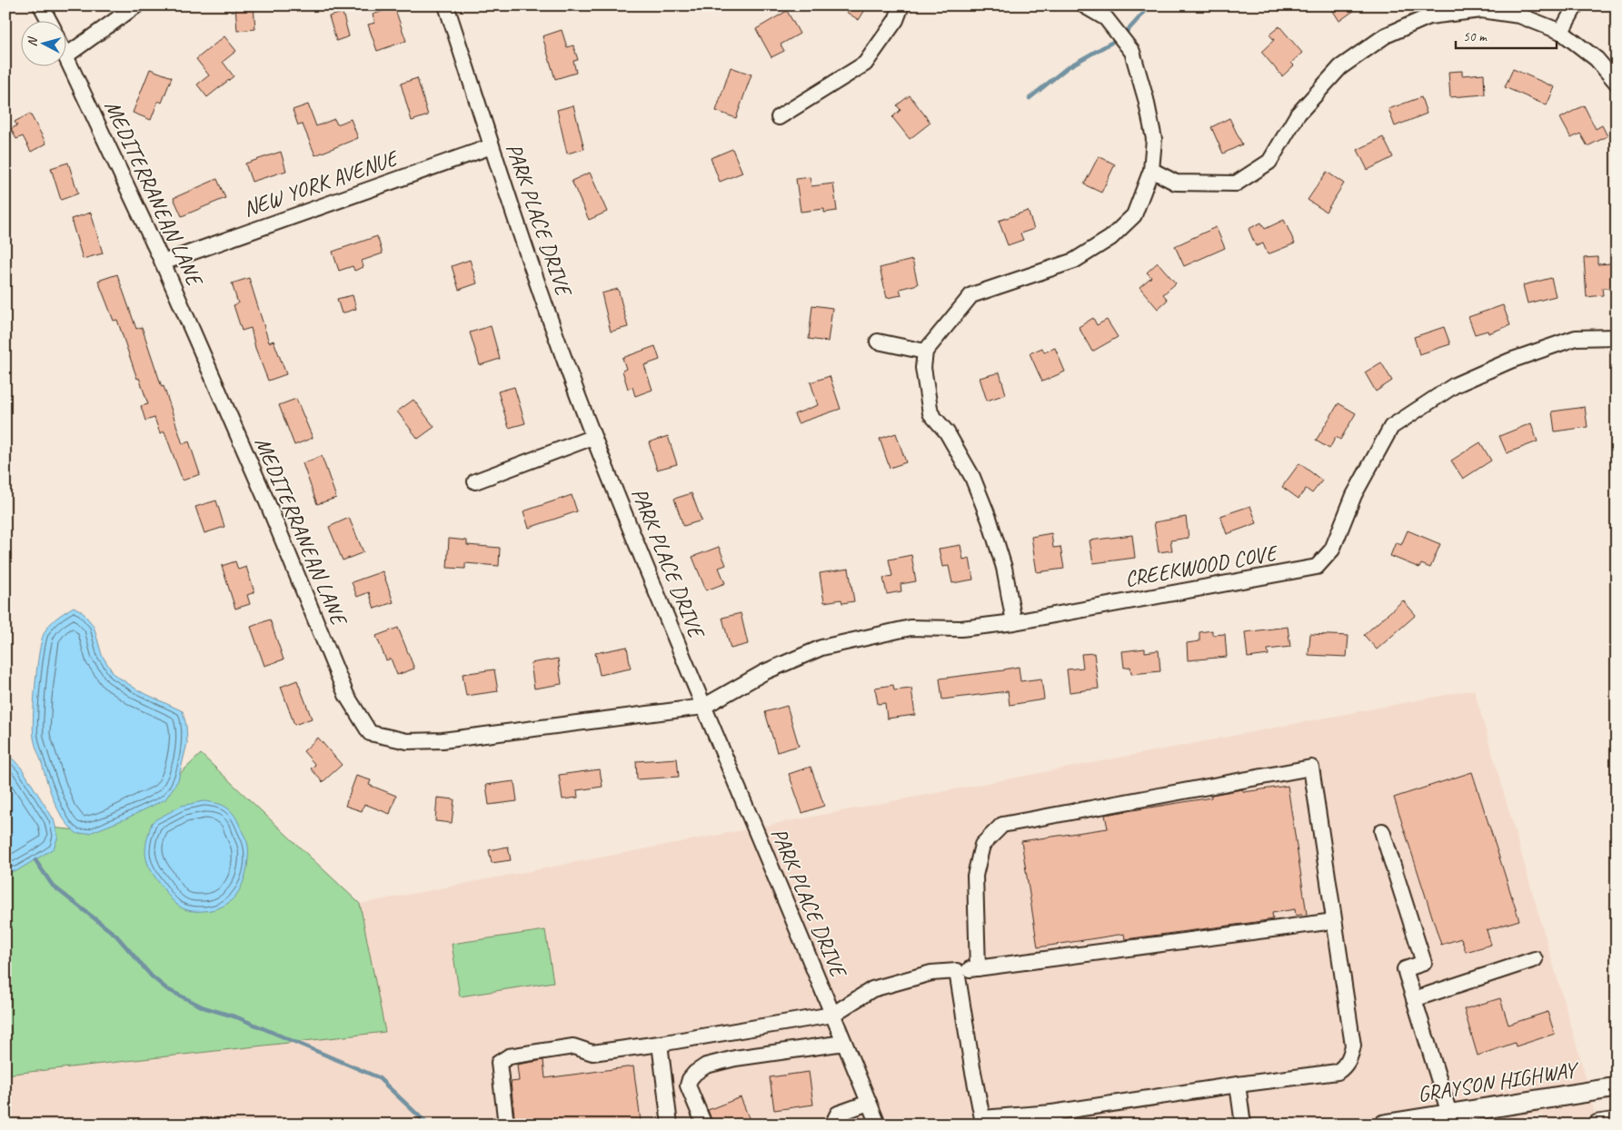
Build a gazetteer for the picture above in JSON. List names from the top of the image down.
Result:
{
  "streets": {
    "main road": ["GRAYSON HIGHWAY"],
    "street": [
      "NEW YORK AVENUE",
      "MEDITERRANEAN LANE",
      "PARK PLACE DRIVE",
      "CREEKWOOD COVE"
    ]
  },
  "crossings": [
    ["NEW YORK AVENUE", "MEDITERRANEAN LANE"],
    ["NEW YORK AVENUE", "PARK PLACE DRIVE"],
    ["MEDITERRANEAN LANE", "PARK PLACE DRIVE"],
    ["MEDITERRANEAN LANE", "CREEKWOOD COVE"],
    ["PARK PLACE DRIVE", "CREEKWOOD COVE"]
  ],
  "scale_bar": "50 m",
  "north": "left"
}
